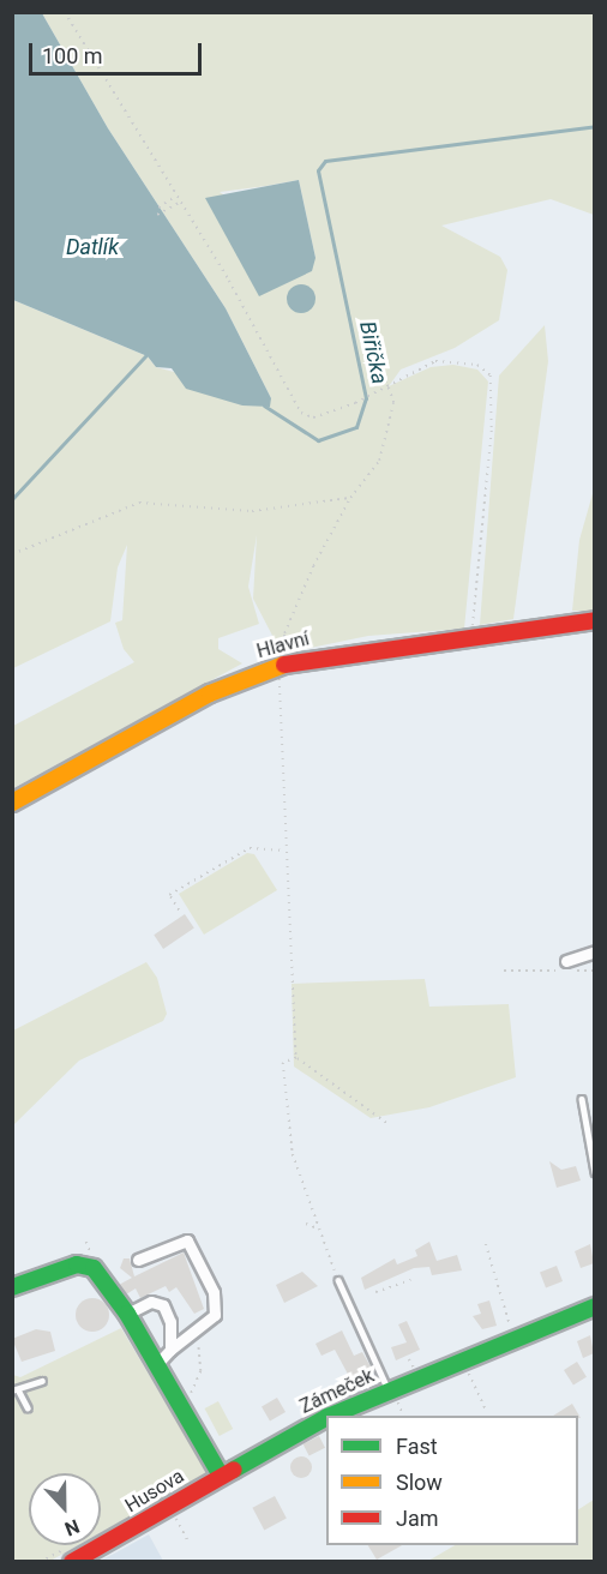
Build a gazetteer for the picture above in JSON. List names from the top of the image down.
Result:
{
  "streets": {
    "street": ["Hlavní", "Zámeček", "Husova"]
  },
  "crossings": [
    ["Zámeček", "Husova"]
  ],
  "water": ["Datlík", "Biřička"],
  "legend": ["Fast", "Slow", "Jam"],
  "scale_bar": "100 m",
  "north": "bottom"
}
